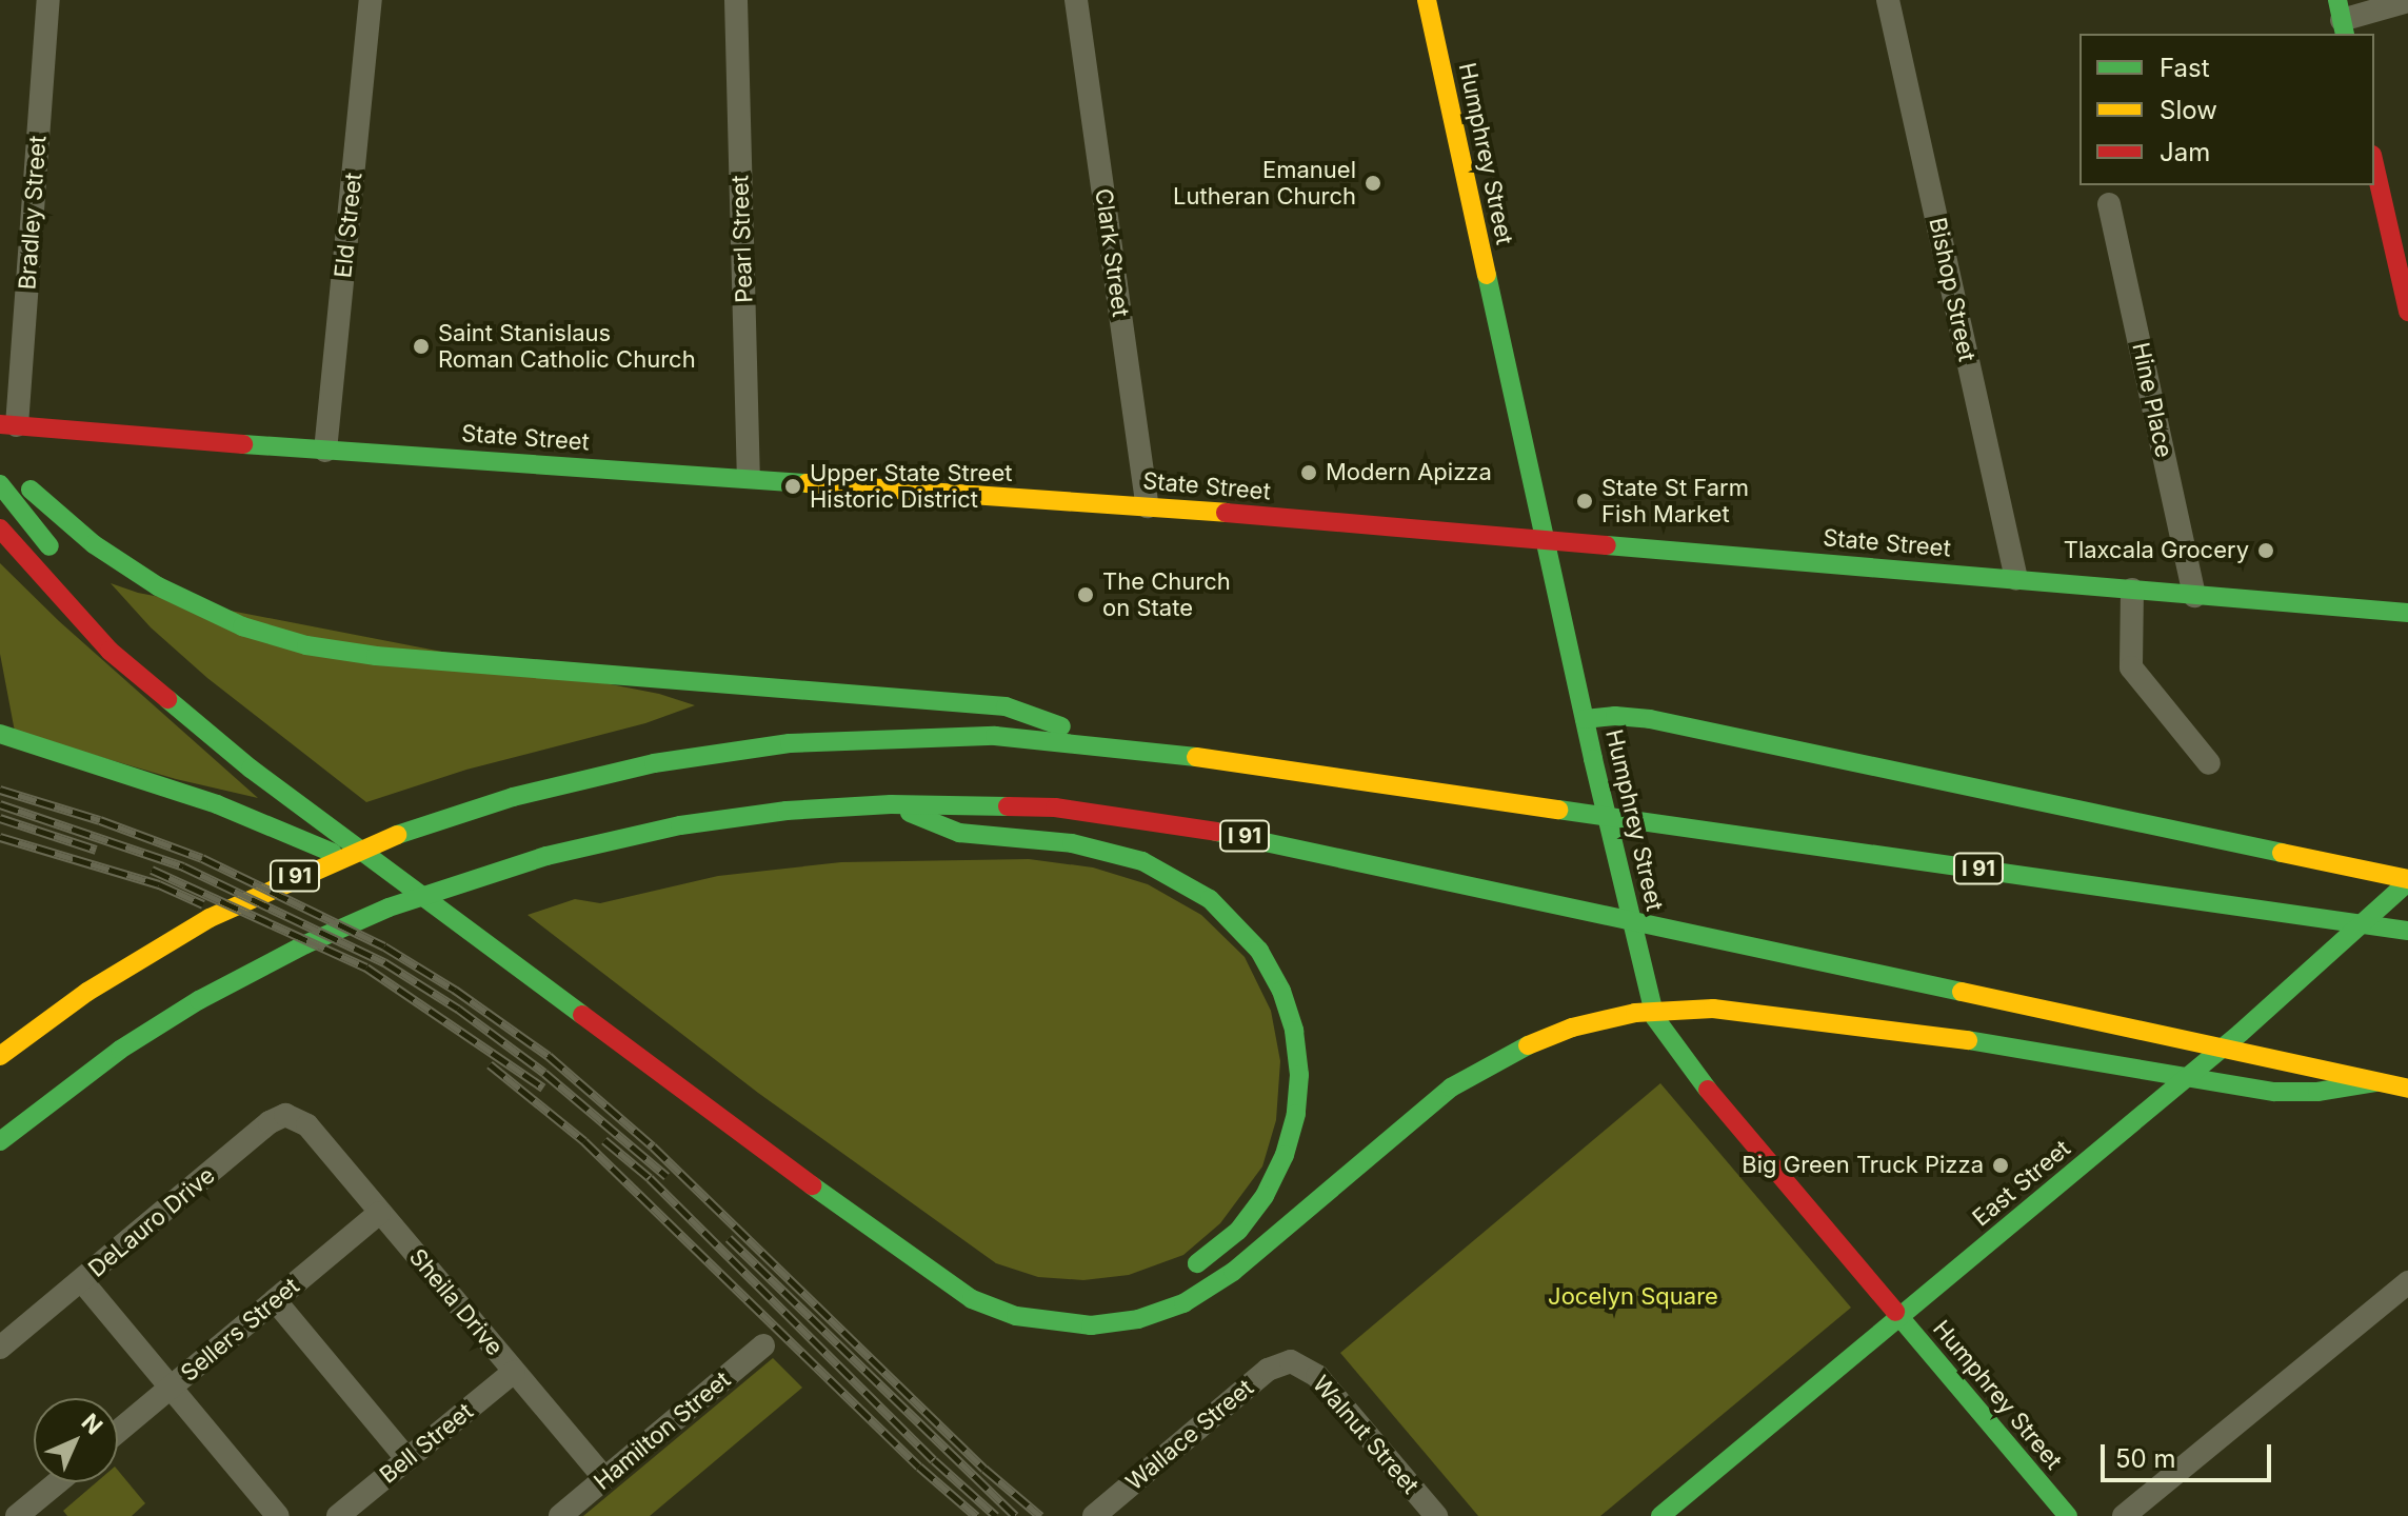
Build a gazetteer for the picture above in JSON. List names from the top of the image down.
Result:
{
  "streets": {
    "main road": [
      "Humphrey Street",
      "State Street",
      "I 91",
      "East Street"
    ],
    "street": [
      "Bradley Street",
      "Eld Street",
      "Pearl Street",
      "Clark Street",
      "Bishop Street",
      "Hine Place",
      "DeLauro Drive",
      "Sheila Drive",
      "Sellers Street",
      "Hamilton Street",
      "Wallace Street",
      "Walnut Street",
      "Bell Street"
    ]
  },
  "crossings": [
    ["Humphrey Street", "State Street"],
    ["Humphrey Street", "East Street"],
    ["Bradley Street", "State Street"],
    ["Eld Street", "State Street"],
    ["Pearl Street", "State Street"],
    ["Clark Street", "State Street"],
    ["Bishop Street", "State Street"],
    ["Hine Place", "State Street"],
    ["DeLauro Drive", "Sheila Drive"],
    ["Sheila Drive", "Sellers Street"],
    ["Sheila Drive", "Hamilton Street"],
    ["Sheila Drive", "Bell Street"],
    ["Wallace Street", "Walnut Street"]
  ],
  "parks": ["Jocelyn Square"],
  "places": [
    "Emanuel Lutheran Church",
    "Saint Stanislaus Roman Catholic Church",
    "Modern Apizza",
    "Upper State Street Historic District",
    "State St Farm Fish Market",
    "Tlaxcala Grocery",
    "The Church on State",
    "Big Green Truck Pizza"
  ],
  "legend": ["Fast", "Slow", "Jam"],
  "scale_bar": "50 m",
  "north": "top right"
}
